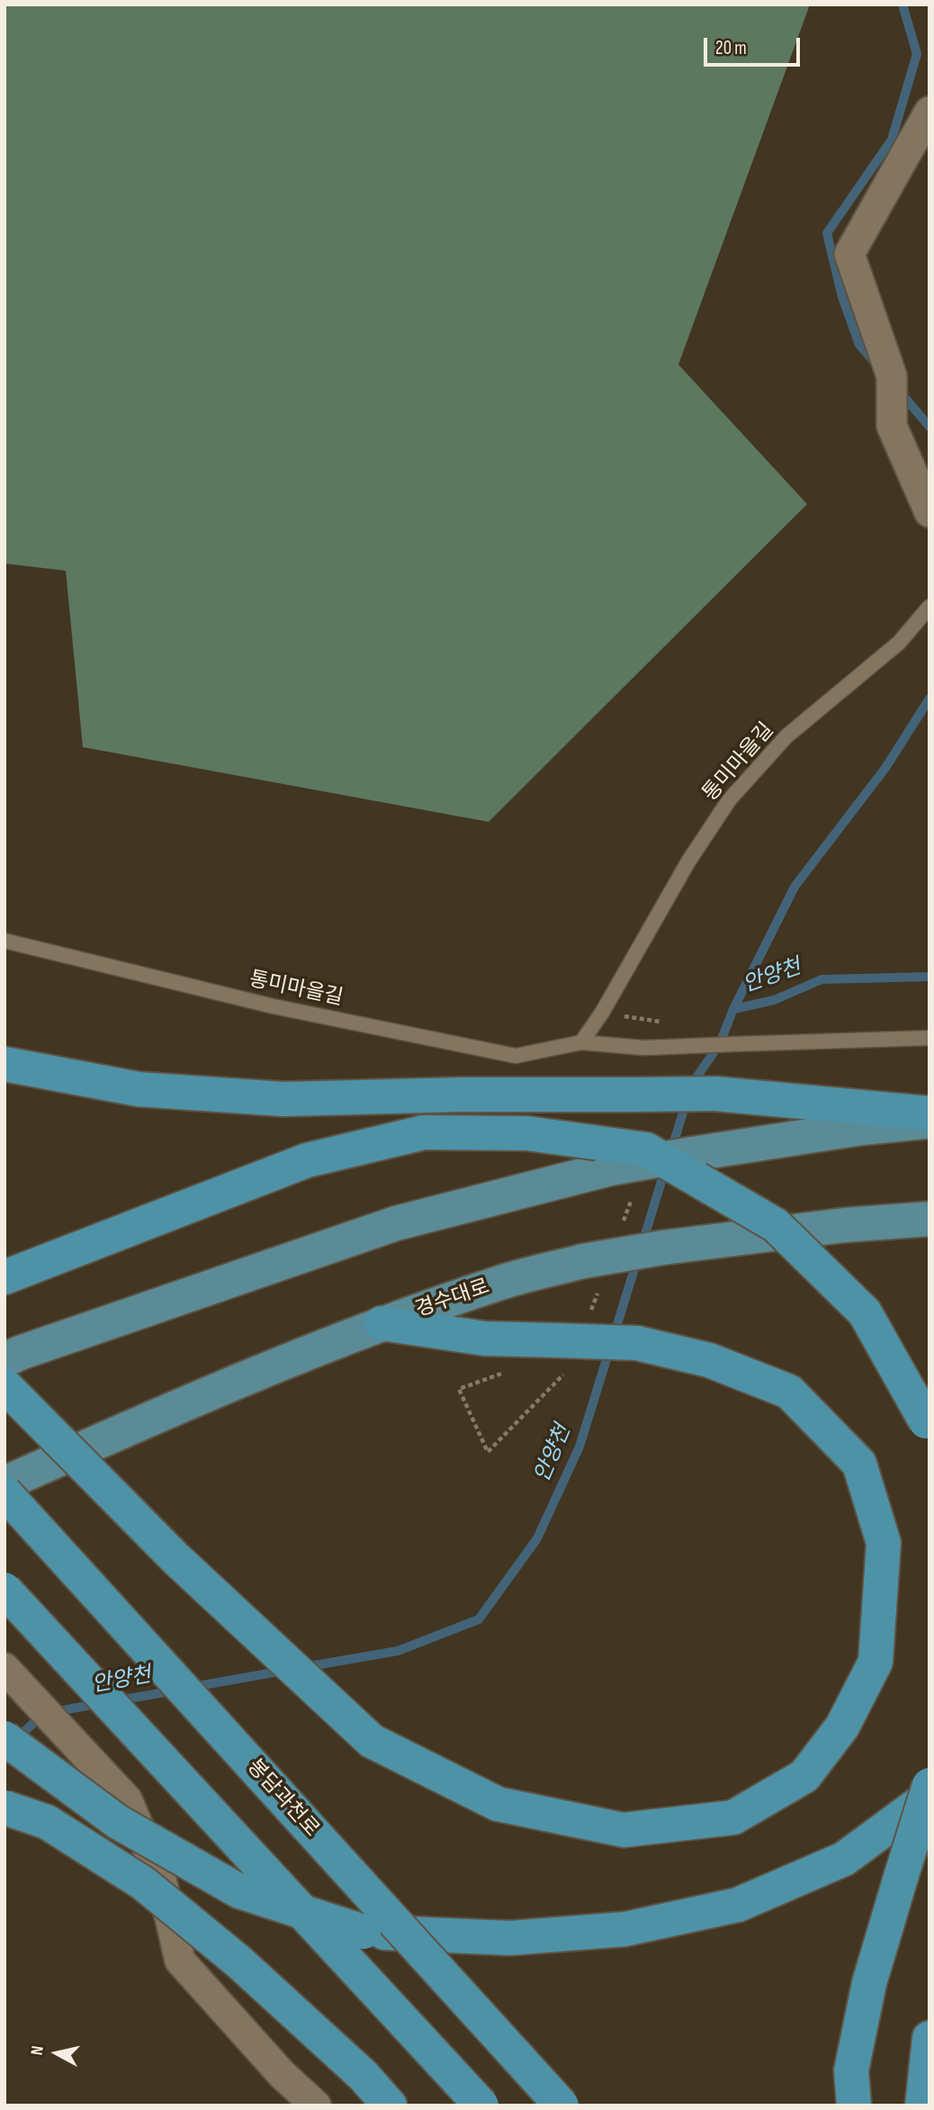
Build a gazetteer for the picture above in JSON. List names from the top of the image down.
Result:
{
  "streets": {
    "highway": ["봉담과천로"],
    "main road": ["경수대로"],
    "lane": ["통미마을길"]
  },
  "water": ["안양천"],
  "scale_bar": "20 m",
  "north": "left"
}
